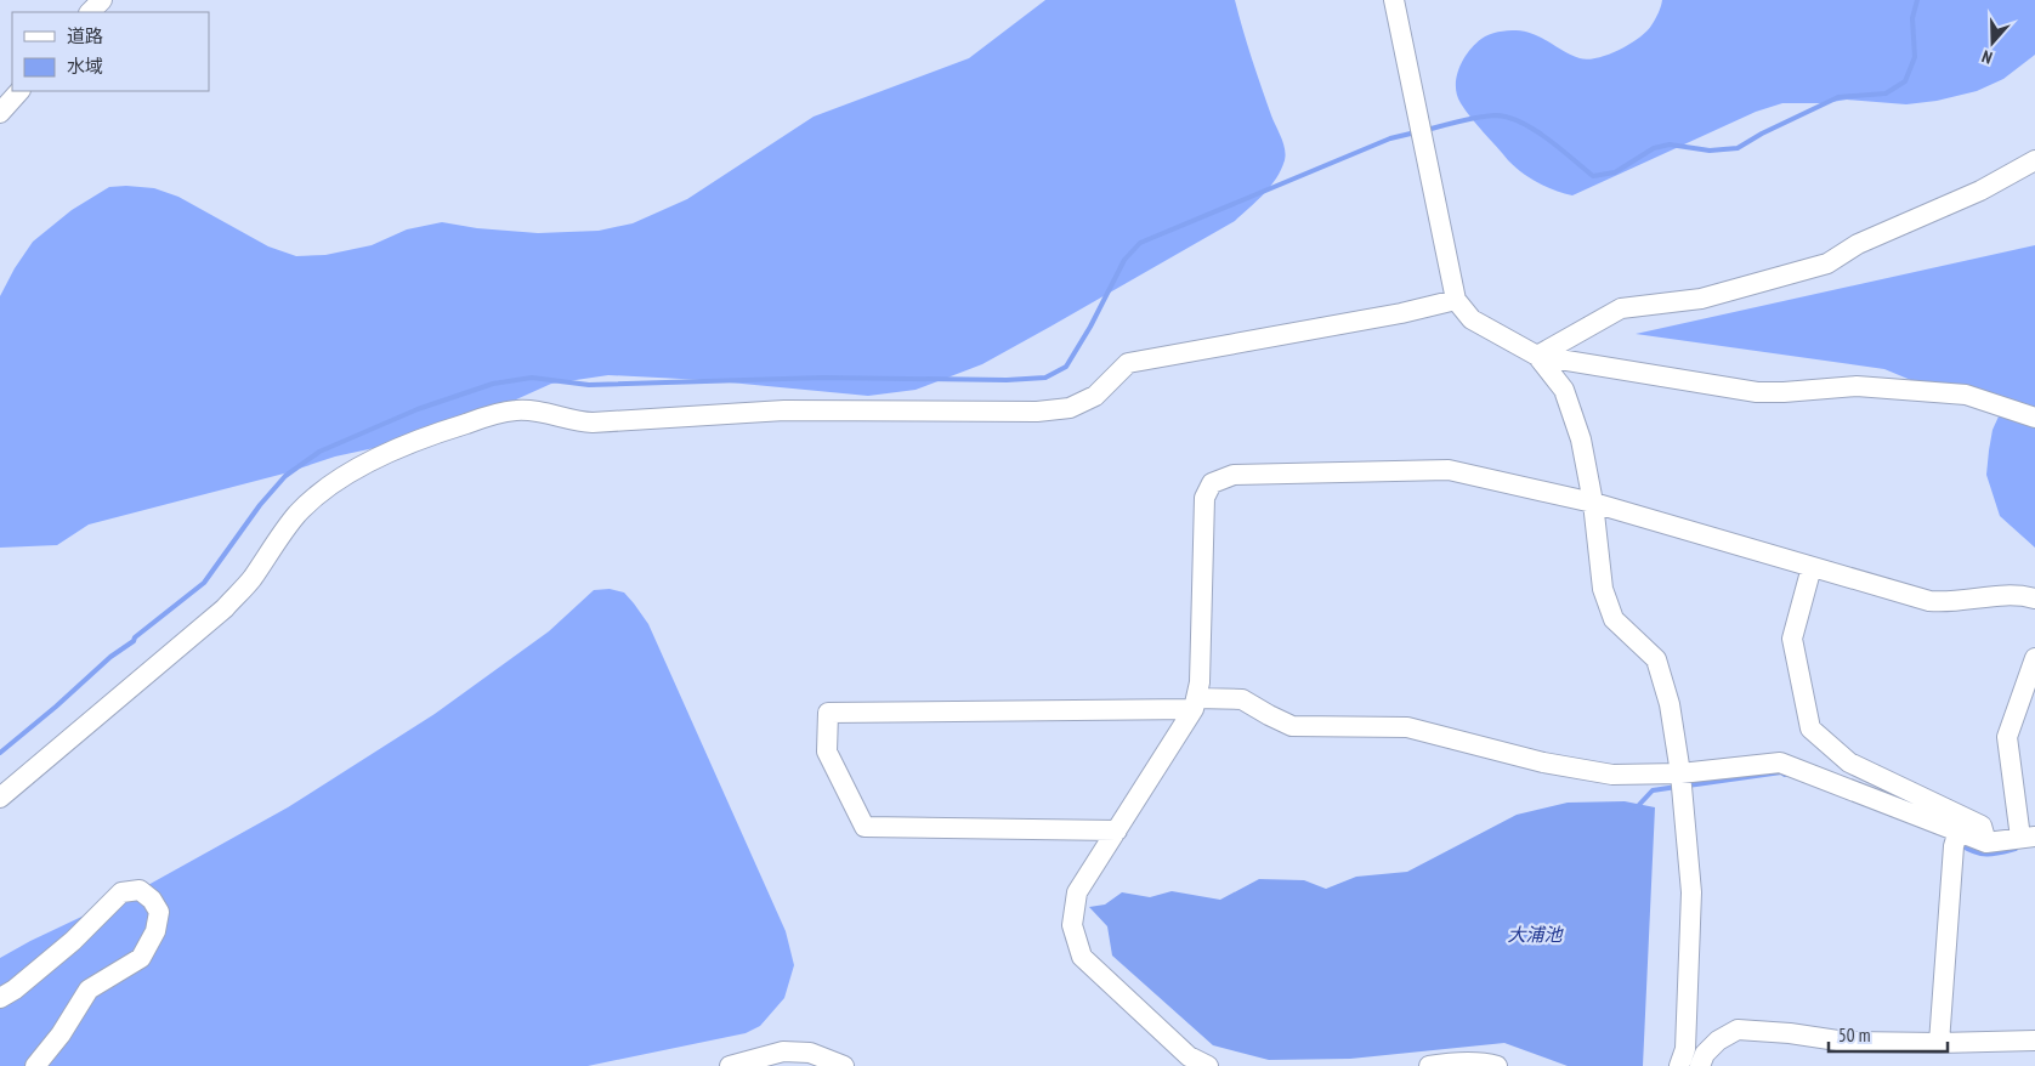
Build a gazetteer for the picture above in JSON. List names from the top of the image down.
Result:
{
  "water": ["大浦池"],
  "legend": ["道路", "水域"],
  "scale_bar": "50 m",
  "north": "bottom"
}
